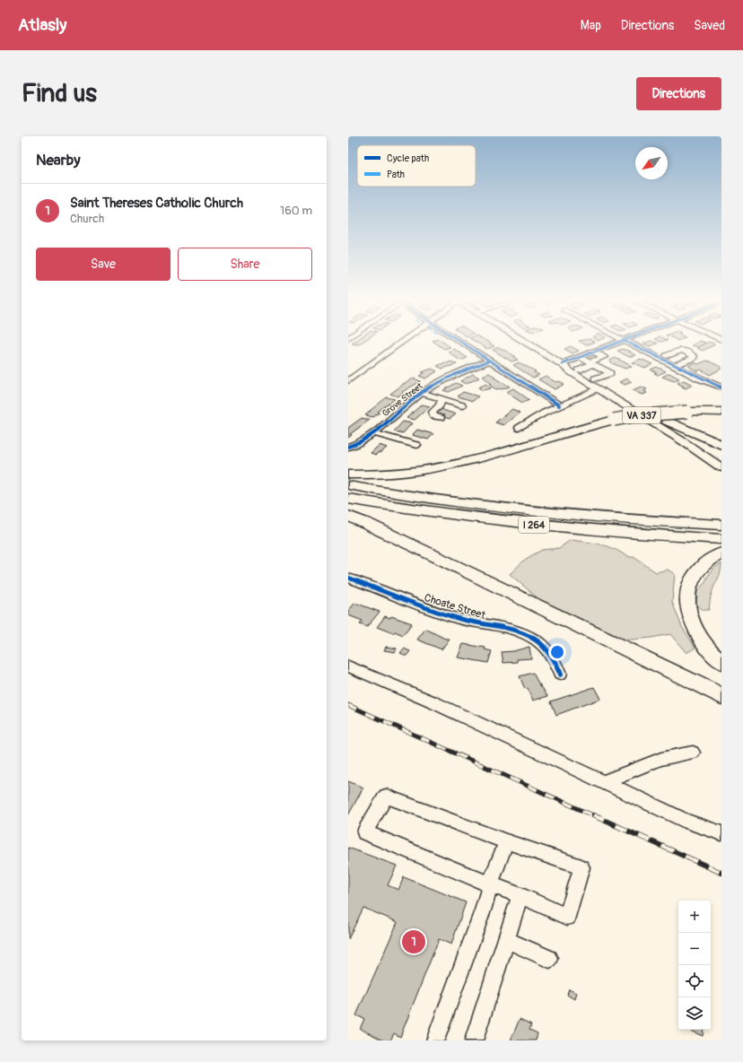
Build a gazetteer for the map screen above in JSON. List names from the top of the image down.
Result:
{
  "streets": {
    "highway": ["I 264"],
    "main road": ["VA 337"],
    "street": ["Grove Street", "Choate Street"]
  },
  "legend": ["Cycle path", "Path"],
  "north": "bottom left",
  "page": {
    "header": "Atlasly",
    "nav": ["Map", "Directions", "Saved"],
    "buttons": [
      "Directions",
      ["Save", "Share"]
    ],
    "title": "Find us",
    "heading": "Nearby",
    "list": [
      {
        "mark": "1",
        "name": "Saint Thereses Catholic Church",
        "note": "Church",
        "value": "160 m"
      }
    ],
    "map_buttons": ["+", "−"],
    "pins": "1"
  }
}
